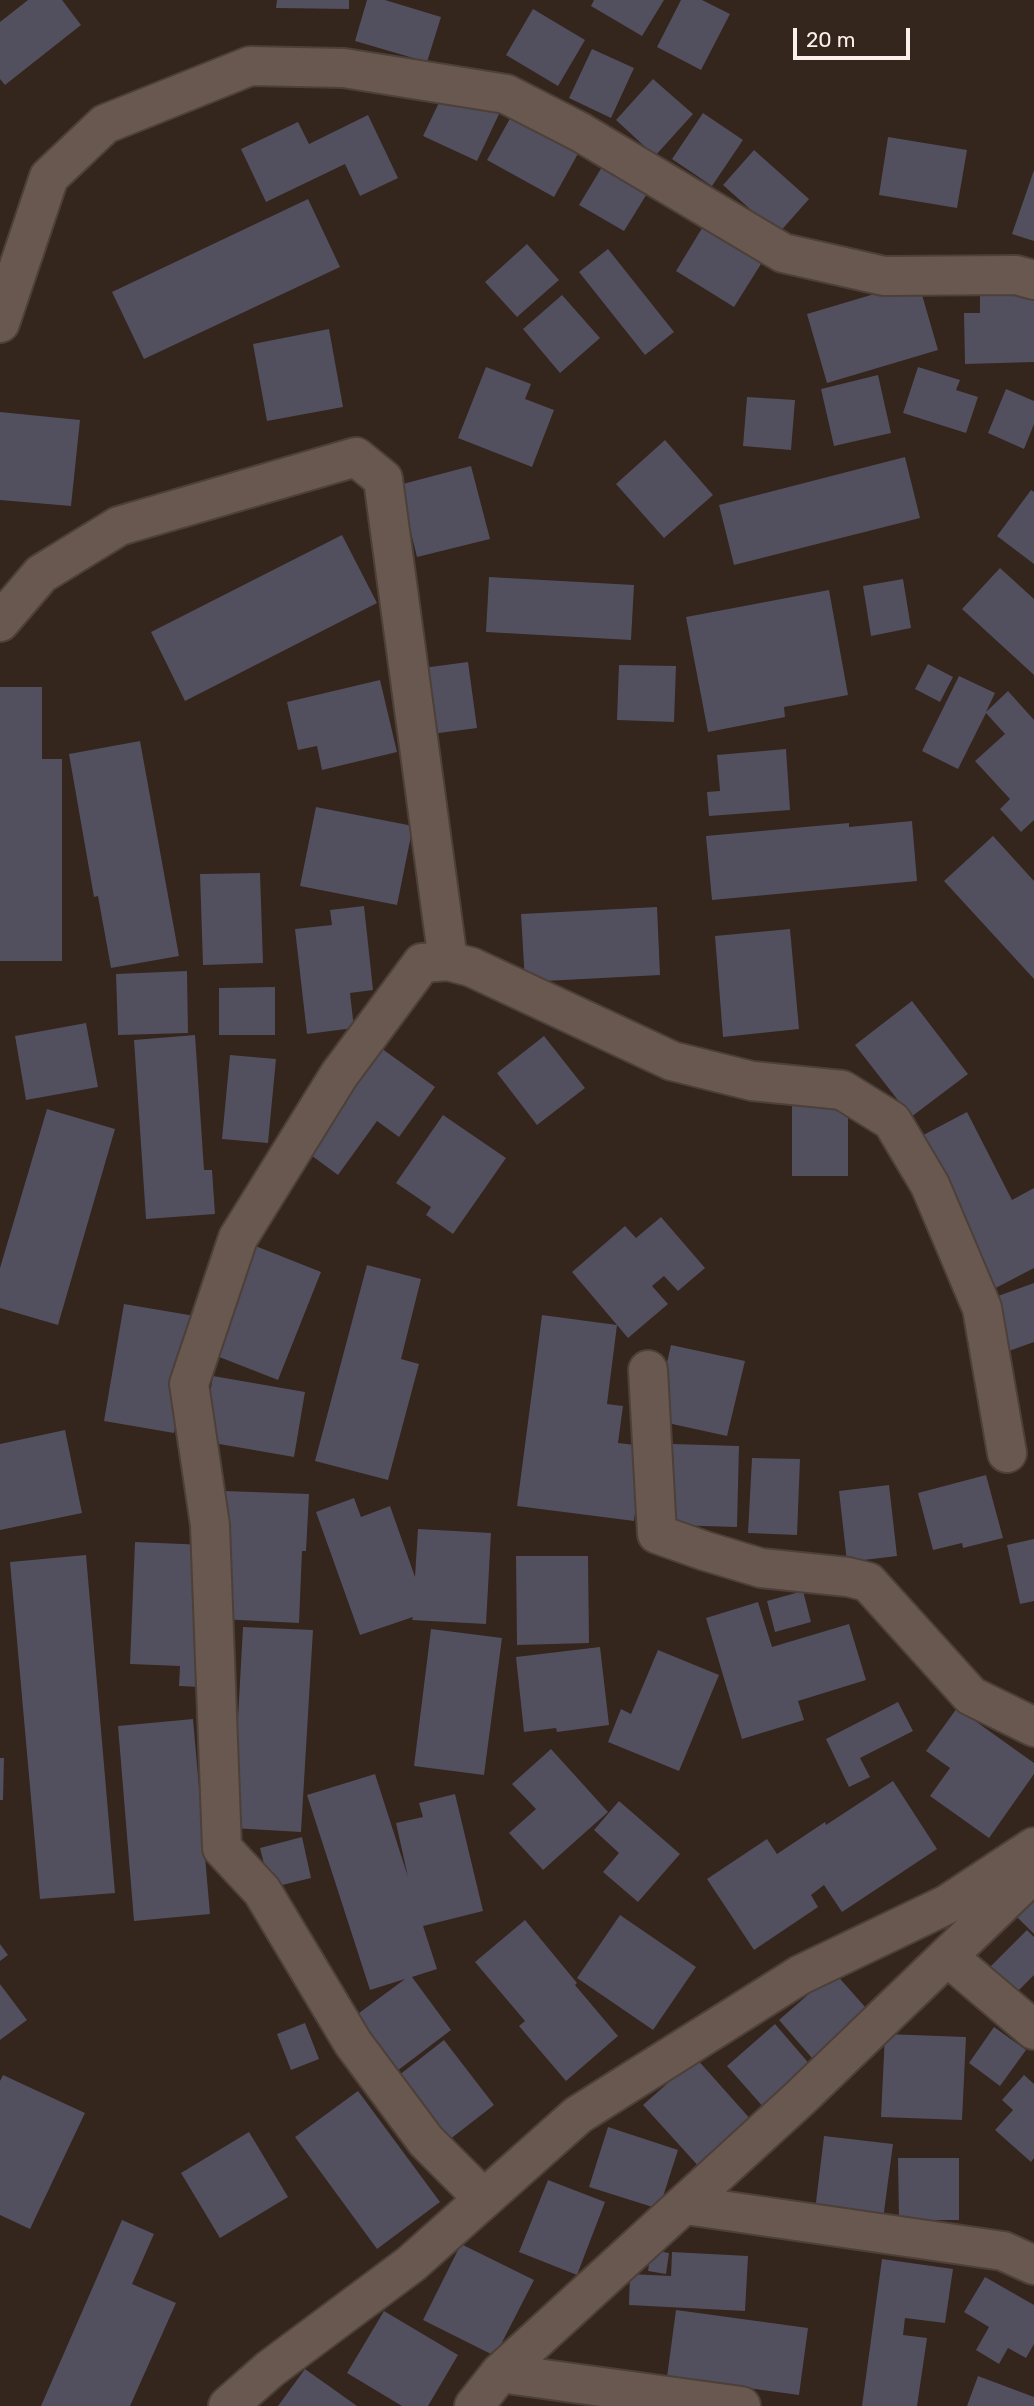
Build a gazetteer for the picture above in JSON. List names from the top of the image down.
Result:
{
  "scale_bar": "20 m"
}
